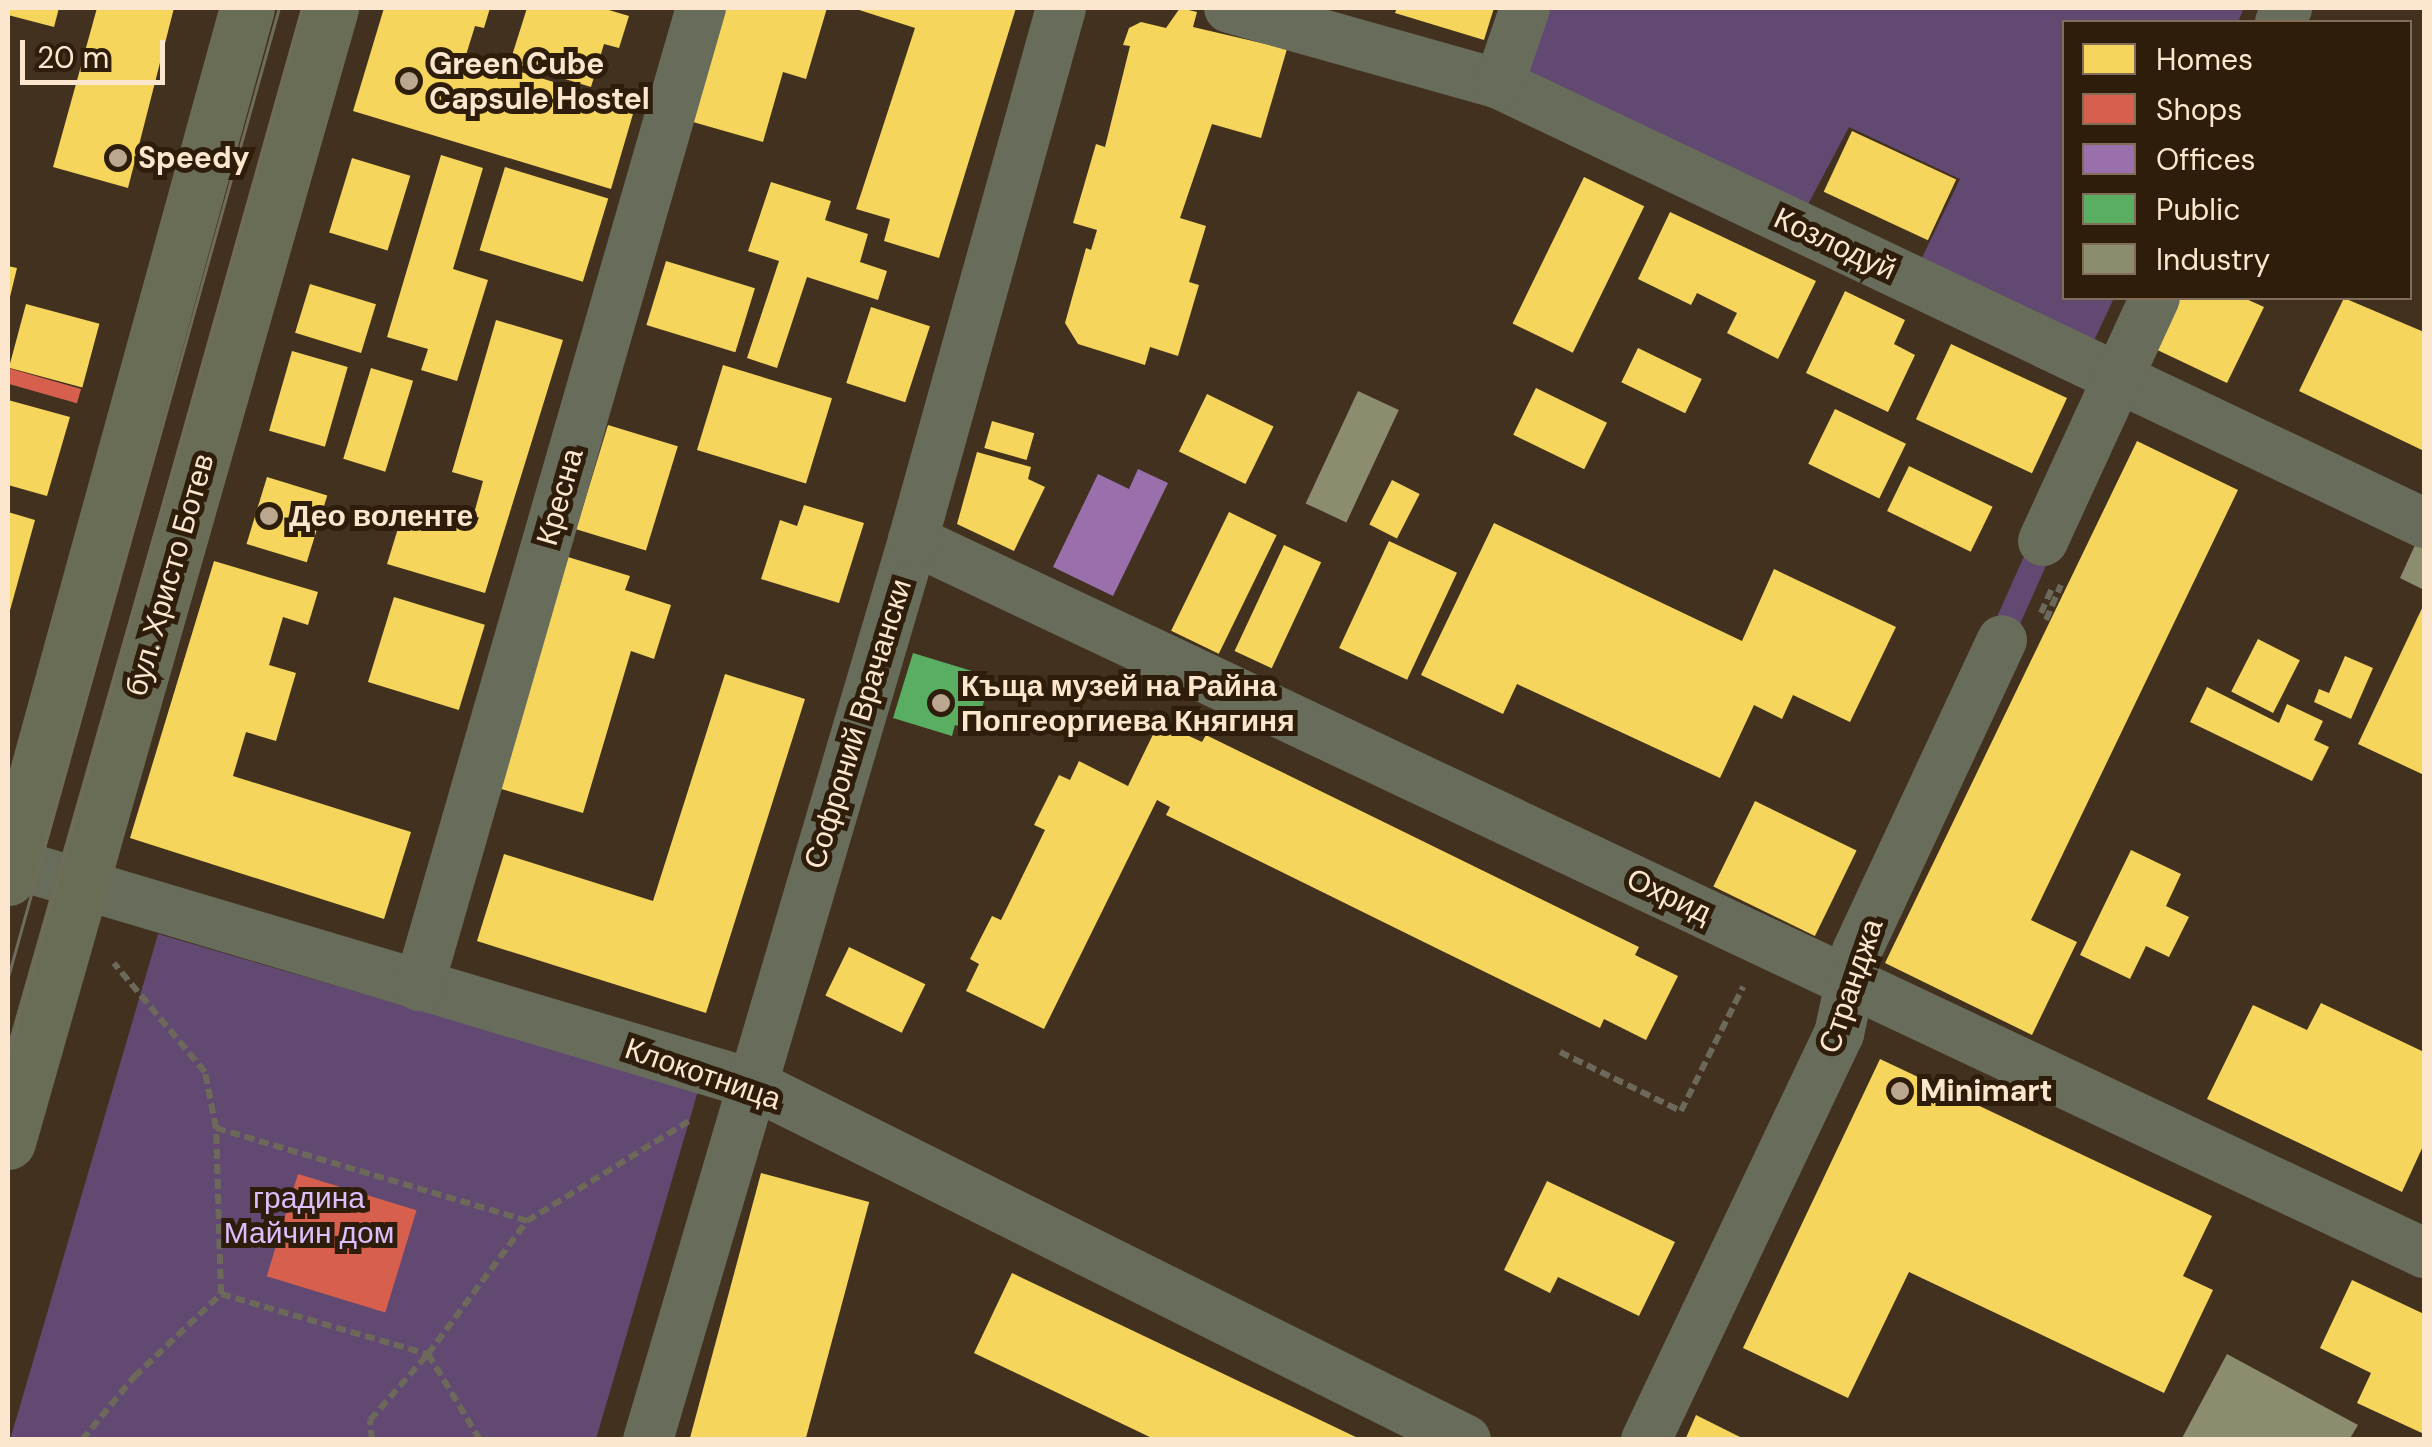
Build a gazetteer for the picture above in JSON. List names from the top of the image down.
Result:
{
  "streets": {
    "main road": ["бул. Христо Ботев"],
    "street": [
      "Козлодуй",
      "Кресна",
      "Софроний Врачански",
      "Охрид",
      "Странджа",
      "Клокотница"
    ]
  },
  "crossings": [
    ["Кресна", "Клокотница"],
    ["бул. Христо Ботев", "Клокотница"],
    ["Софроний Врачански", "Охрид"],
    ["Софроний Врачански", "Клокотница"],
    ["Охрид", "Странджа"]
  ],
  "parks": ["градина Майчин дом"],
  "places": [
    "Green Cube Capsule Hostel",
    "Speedy",
    "Део воленте",
    "Къща музей на Райна Попгеоргиева Княгиня",
    "Minimart"
  ],
  "legend": [
    "Homes",
    "Shops",
    "Offices",
    "Public",
    "Industry"
  ],
  "scale_bar": "20 m"
}
